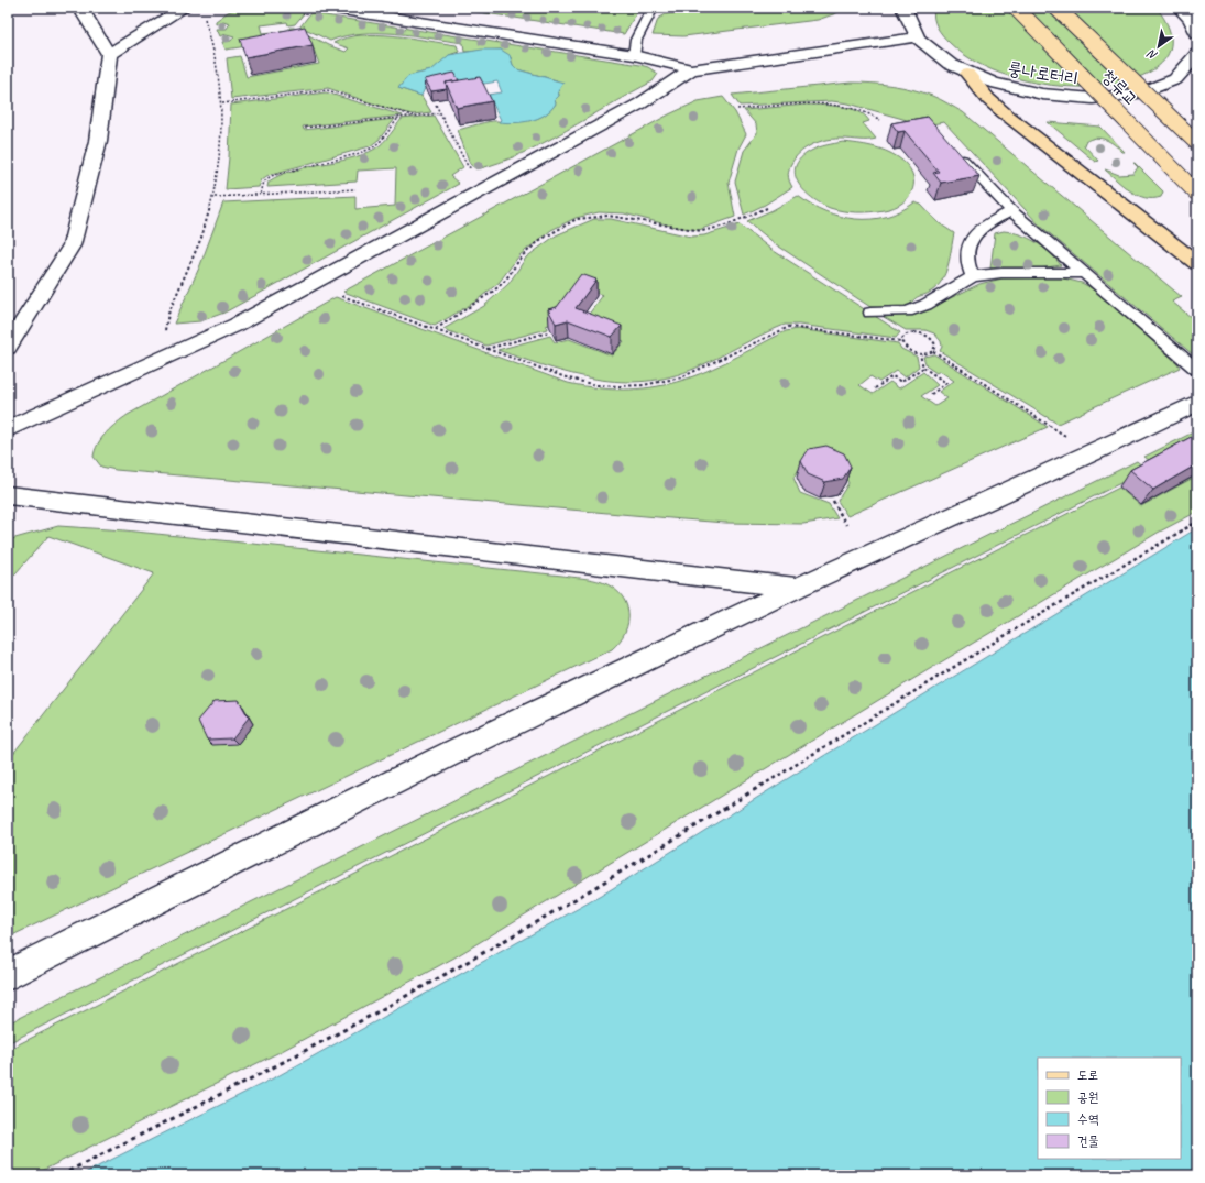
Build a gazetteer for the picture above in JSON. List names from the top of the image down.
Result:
{
  "streets": {
    "main road": ["청류교"],
    "street": ["룽나로터리"]
  },
  "legend": [
    "도로",
    "공원",
    "수역",
    "건물"
  ],
  "north": "bottom left"
}
